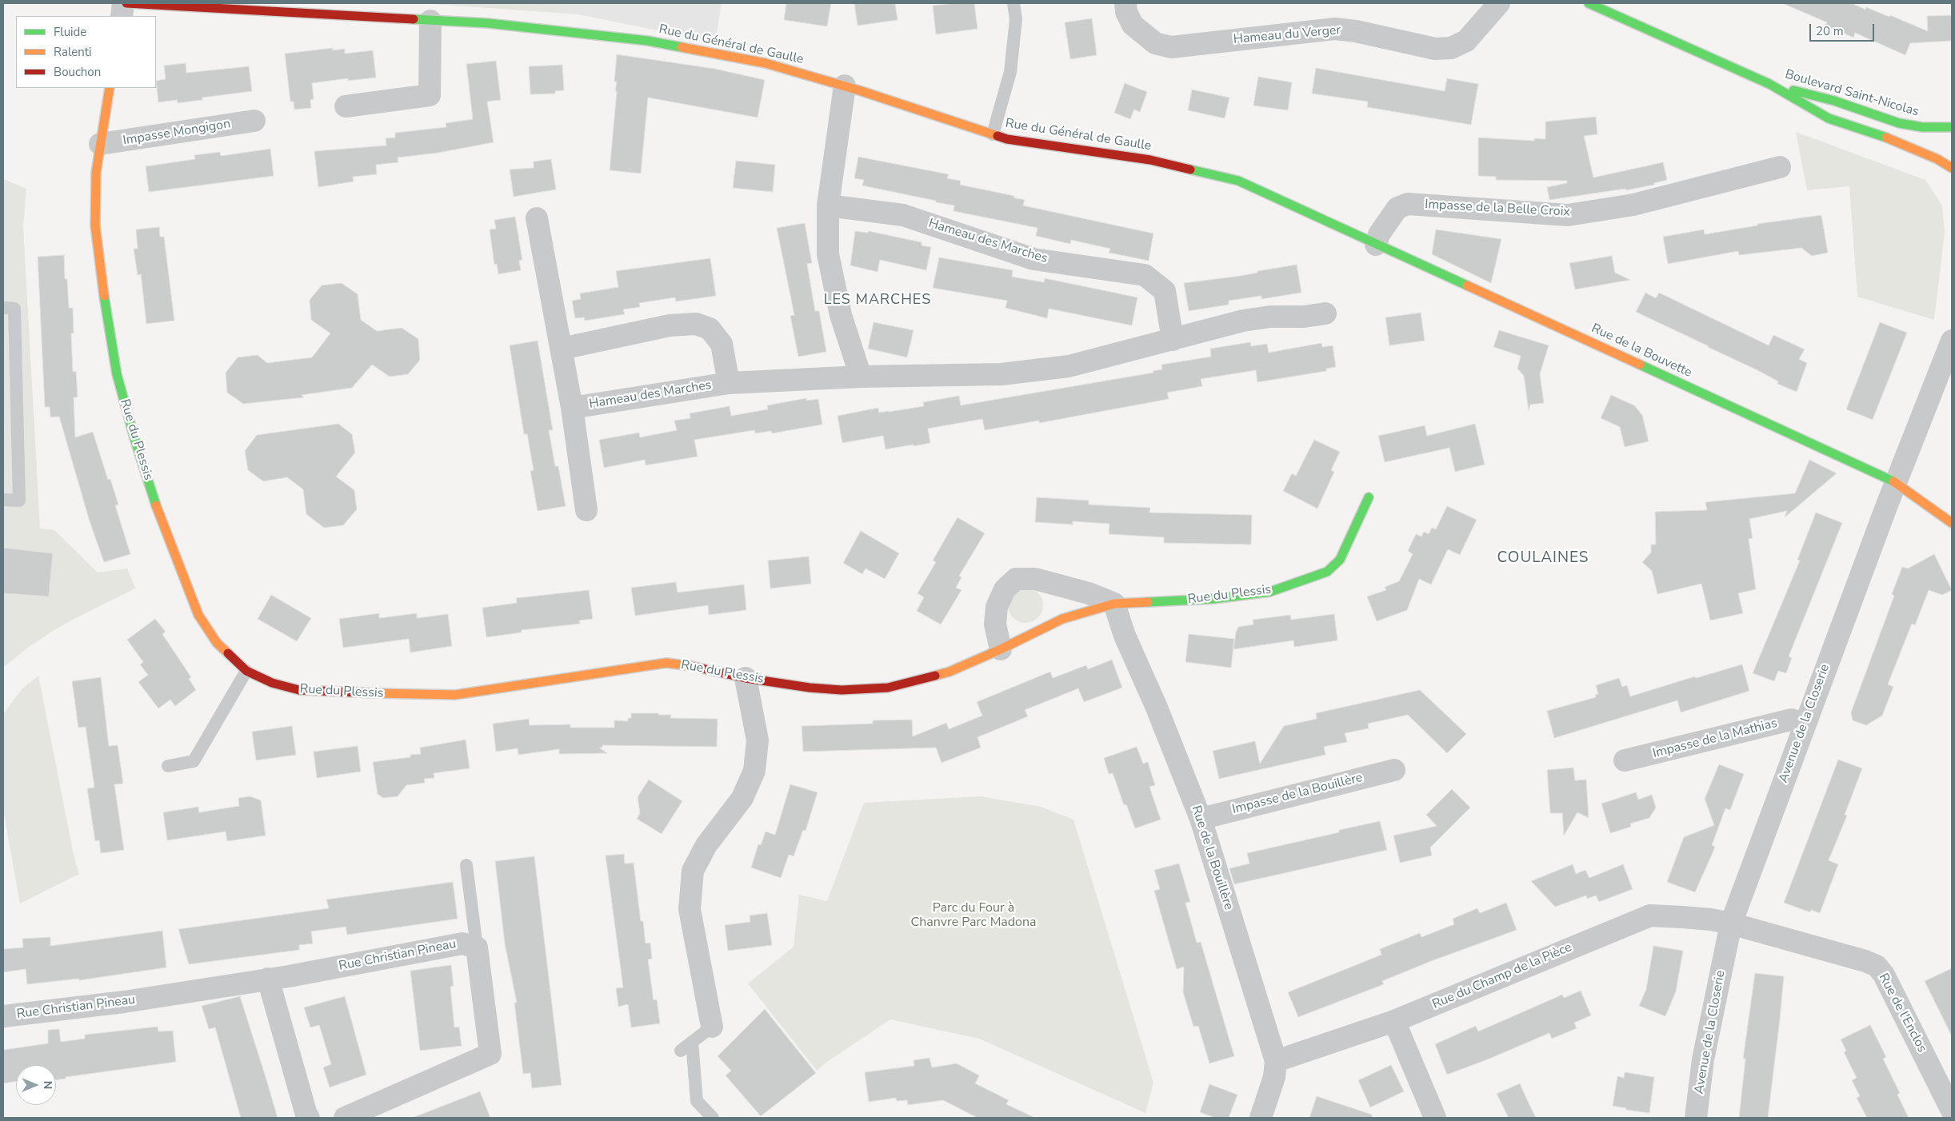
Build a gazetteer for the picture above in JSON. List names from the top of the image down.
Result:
{
  "streets": {
    "street": [
      "Hameau du Verger",
      "Rue du Général de Gaulle",
      "Boulevard Saint-Nicolas",
      "Impasse Mongigon",
      "Impasse de la Belle Croix",
      "Hameau des Marches",
      "Rue de la Bouvette",
      "Rue du Plessis",
      "Avenue de la Closerie",
      "Impasse de la Mathias",
      "Impasse de la Bouillère",
      "Rue de la Bouillère",
      "Rue Christian Pineau",
      "Rue du Champ de la Pièce",
      "Rue de l'Enclos"
    ]
  },
  "crossings": [
    ["Rue du Général de Gaulle", "Impasse de la Belle Croix"],
    ["Rue du Général de Gaulle", "Rue de la Bouvette"],
    ["Impasse Mongigon", "Rue du Plessis"],
    ["Impasse de la Belle Croix", "Rue de la Bouvette"],
    ["Rue de la Bouvette", "Avenue de la Closerie"],
    ["Rue du Plessis", "Rue de la Bouillère"],
    ["Avenue de la Closerie", "Impasse de la Mathias"],
    ["Avenue de la Closerie", "Rue du Champ de la Pièce"],
    ["Avenue de la Closerie", "Rue de l'Enclos"],
    ["Impasse de la Bouillère", "Rue de la Bouillère"],
    ["Rue de la Bouillère", "Rue du Champ de la Pièce"],
    ["Rue du Champ de la Pièce", "Rue de l'Enclos"]
  ],
  "districts": ["LES MARCHES", "COULAINES"],
  "parks": ["Parc du Four à Chanvre Parc Madona"],
  "legend": ["Fluide", "Ralenti", "Bouchon"],
  "scale_bar": "20 m",
  "north": "right"
}
